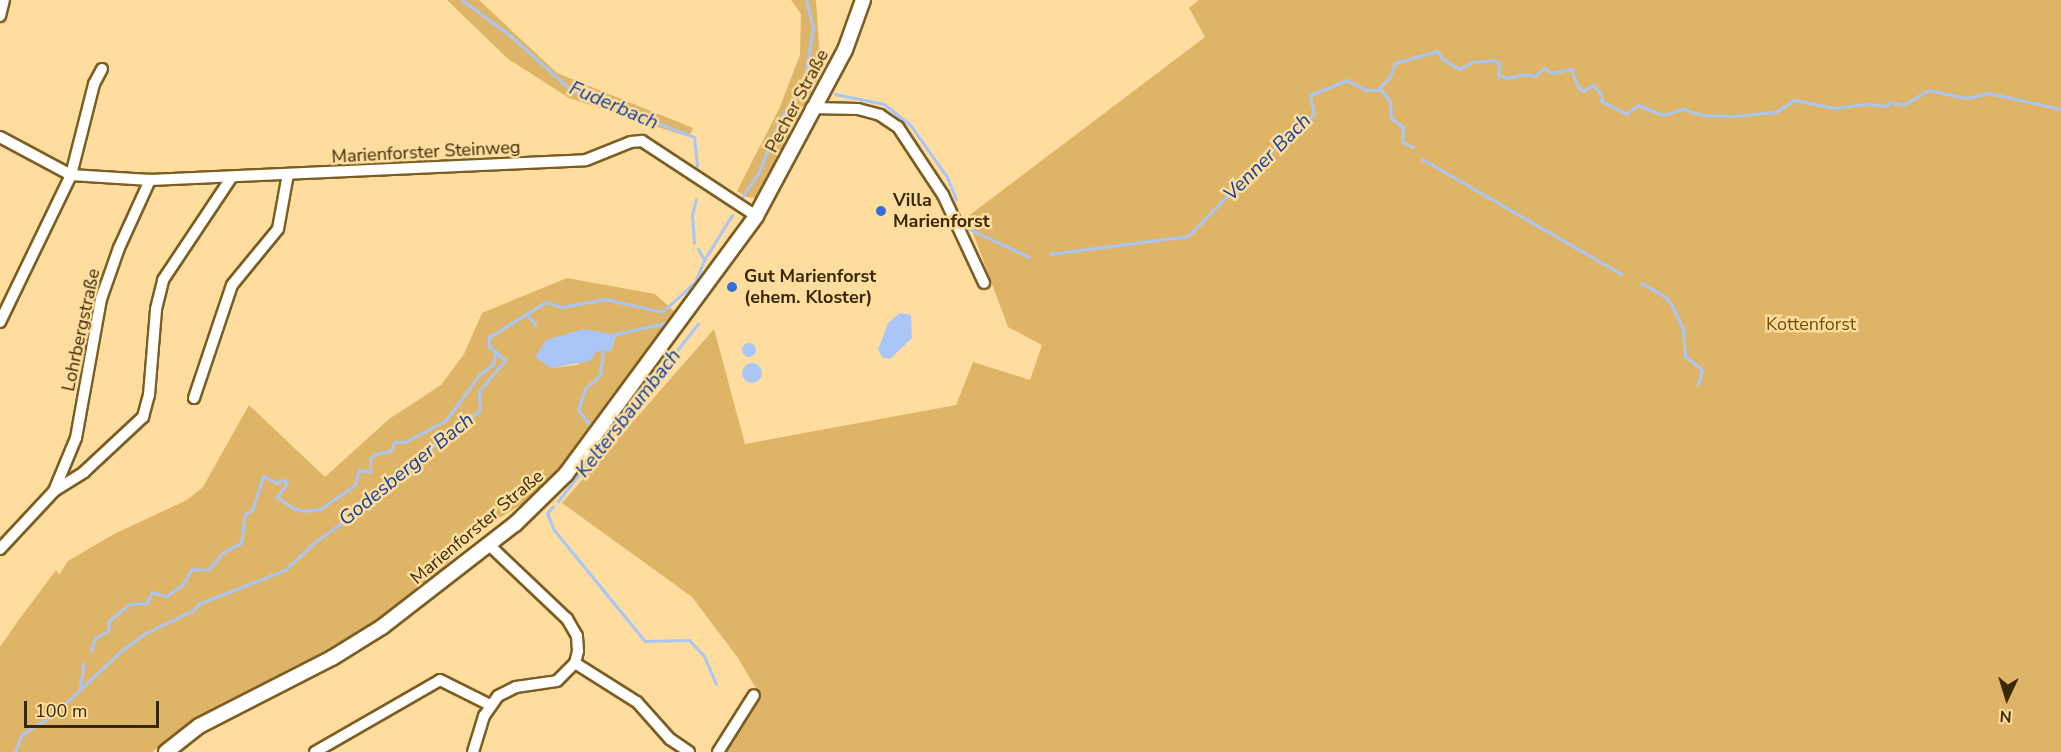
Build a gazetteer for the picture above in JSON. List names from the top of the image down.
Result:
{
  "streets": {
    "main road": ["Pecher Straße", "Marienforster Straße"],
    "street": ["Marienforster Steinweg", "Lohrbergstraße"]
  },
  "crossings": [
    ["Pecher Straße", "Marienforster Steinweg"],
    ["Pecher Straße", "Marienforster Straße"],
    ["Marienforster Steinweg", "Lohrbergstraße"],
    ["Marienforster Steinweg", "Marienforster Straße"]
  ],
  "water": [
    "Fuderbach",
    "Venner Bach",
    "Keltersbaumbach",
    "Godesberger Bach"
  ],
  "parks": ["Kottenforst"],
  "places": ["Villa Marienforst", "Gut Marienforst (ehem. Kloster)"],
  "scale_bar": "100 m",
  "north": "bottom"
}
